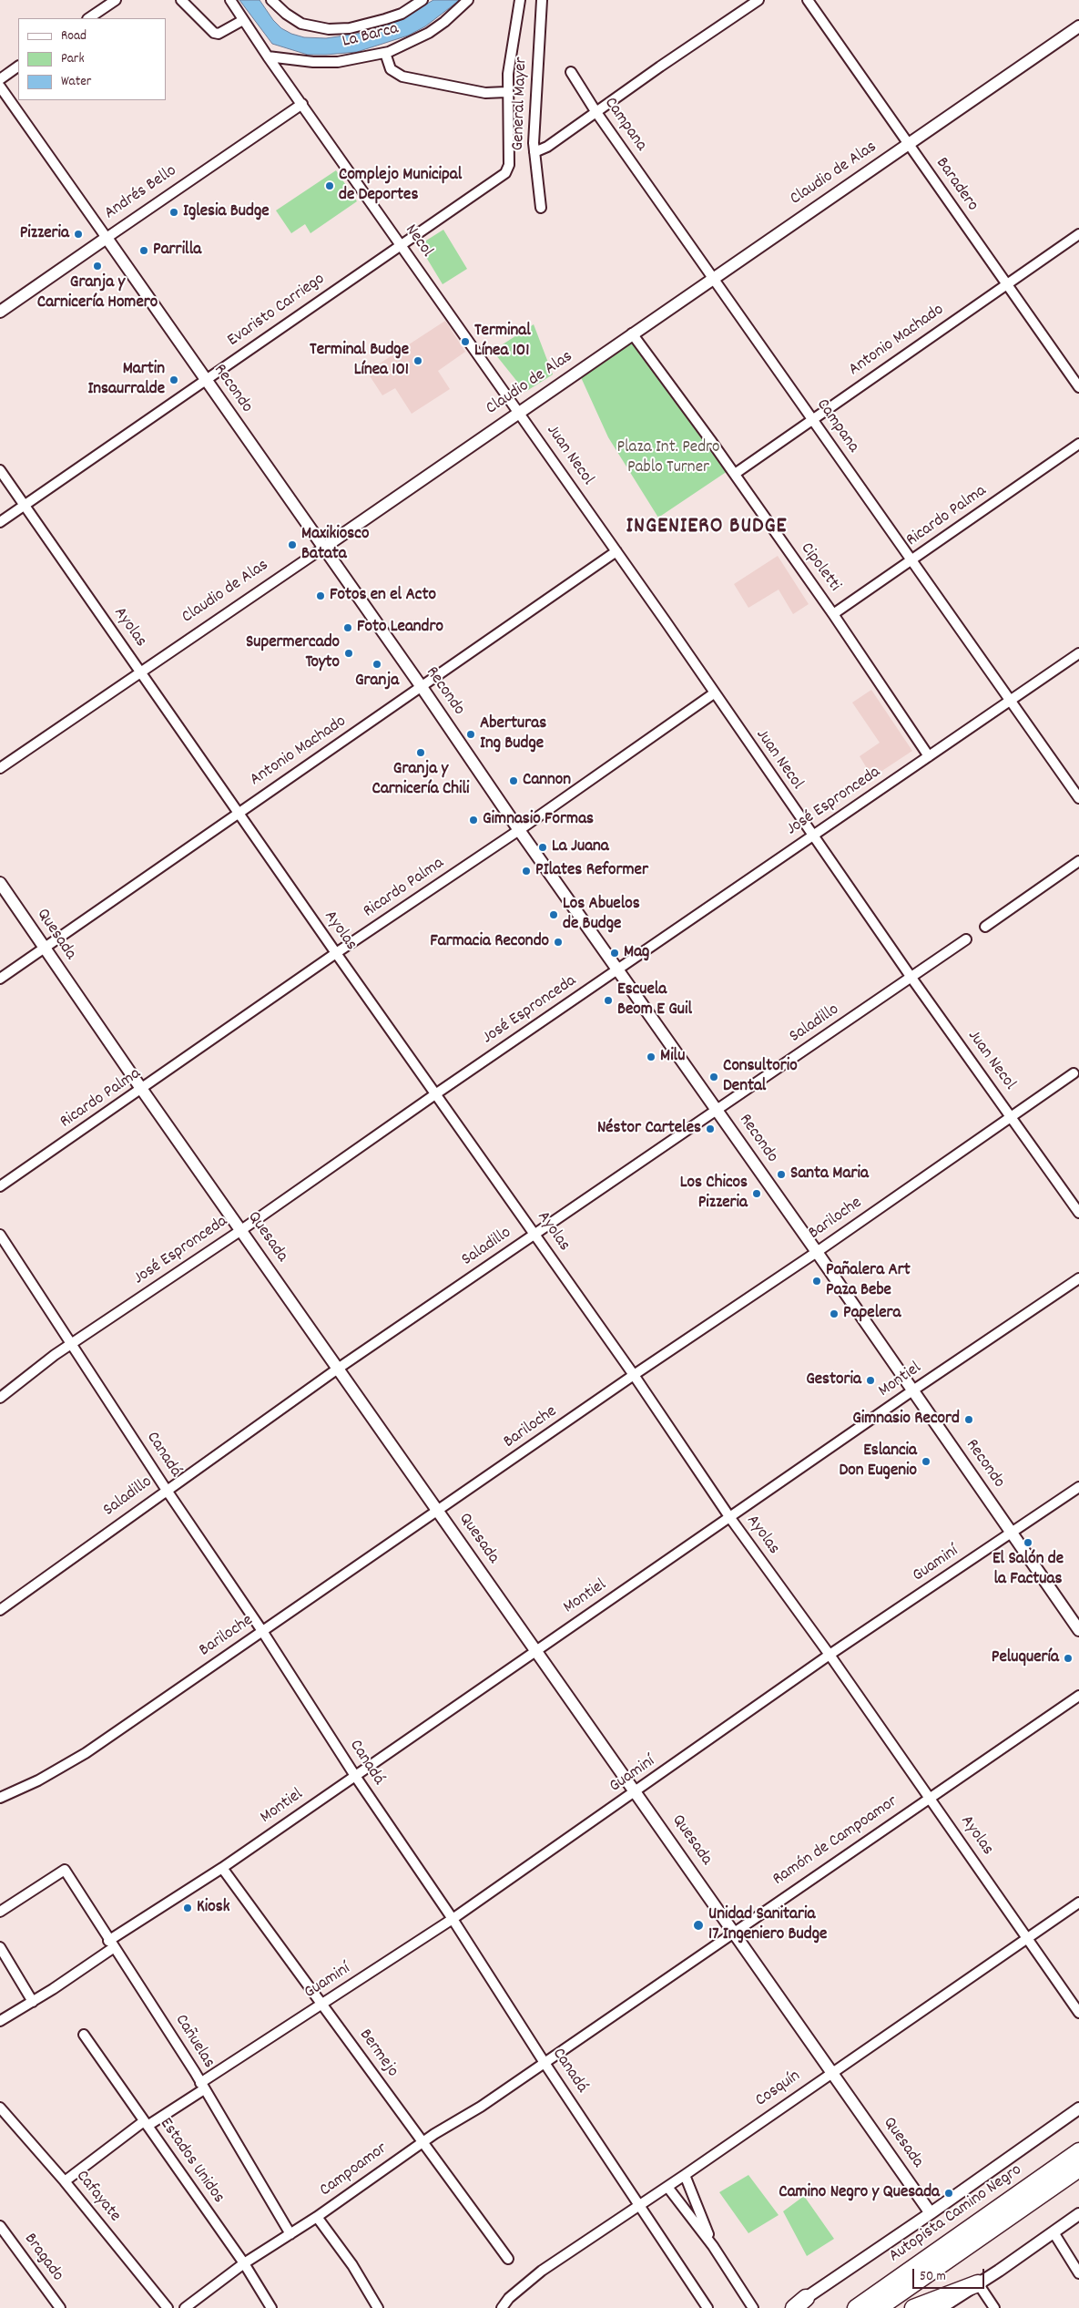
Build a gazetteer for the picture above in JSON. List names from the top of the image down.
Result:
{
  "streets": {
    "highway": ["Autopista Camino Negro"],
    "street": [
      "La Barca",
      "General Mayer",
      "Campana",
      "Claudio de Alas",
      "Baradero",
      "Andrés Bello",
      "Necol",
      "Evaristo Carriego",
      "Antonio Machado",
      "Recondo",
      "Juan Necol",
      "Ricardo Palma",
      "Cipoletti",
      "Ayolas",
      "José Espronceda",
      "Quesada",
      "Saladillo",
      "Bariloche",
      "Montiel",
      "Canadá",
      "Guaminí",
      "Ramón de Campoamor",
      "Cañuelas",
      "Bermejo",
      "Cosquín",
      "Estados Unidos",
      "Campoamor",
      "Cafayate",
      "Bragado"
    ]
  },
  "crossings": [
    ["La Barca", "Necol"],
    ["Campana", "Claudio de Alas"],
    ["Campana", "Antonio Machado"],
    ["Campana", "Ricardo Palma"],
    ["Campana", "José Espronceda"],
    ["Claudio de Alas", "Baradero"],
    ["Claudio de Alas", "Necol"],
    ["Claudio de Alas", "Recondo"],
    ["Claudio de Alas", "Juan Necol"],
    ["Claudio de Alas", "Cipoletti"],
    ["Claudio de Alas", "Ayolas"],
    ["Baradero", "Antonio Machado"],
    ["Andrés Bello", "Necol"],
    ["Andrés Bello", "Recondo"],
    ["Necol", "Evaristo Carriego"],
    ["Necol", "Juan Necol"],
    ["Evaristo Carriego", "Recondo"],
    ["Evaristo Carriego", "Ayolas"],
    ["Antonio Machado", "Recondo"],
    ["Antonio Machado", "Juan Necol"],
    ["Antonio Machado", "Cipoletti"],
    ["Antonio Machado", "Ayolas"],
    ["Antonio Machado", "Quesada"],
    ["Recondo", "Ricardo Palma"],
    ["Recondo", "José Espronceda"],
    ["Recondo", "Saladillo"],
    ["Recondo", "Bariloche"],
    ["Recondo", "Montiel"],
    ["Recondo", "Guaminí"],
    ["Juan Necol", "Ricardo Palma"],
    ["Juan Necol", "José Espronceda"],
    ["Juan Necol", "Saladillo"],
    ["Juan Necol", "Bariloche"],
    ["Ricardo Palma", "Cipoletti"],
    ["Ricardo Palma", "Ayolas"],
    ["Ricardo Palma", "Quesada"],
    ["Cipoletti", "José Espronceda"],
    ["Ayolas", "José Espronceda"],
    ["Ayolas", "Saladillo"],
    ["Ayolas", "Bariloche"],
    ["Ayolas", "Montiel"],
    ["Ayolas", "Guaminí"],
    ["Ayolas", "Ramón de Campoamor"],
    ["Ayolas", "Cosquín"],
    ["José Espronceda", "Quesada"],
    ["José Espronceda", "Canadá"],
    ["Quesada", "Saladillo"],
    ["Quesada", "Bariloche"],
    ["Quesada", "Montiel"],
    ["Quesada", "Guaminí"],
    ["Quesada", "Ramón de Campoamor"],
    ["Quesada", "Cosquín"],
    ["Saladillo", "Canadá"],
    ["Bariloche", "Canadá"],
    ["Montiel", "Canadá"],
    ["Montiel", "Cañuelas"],
    ["Montiel", "Bermejo"],
    ["Canadá", "Guaminí"],
    ["Canadá", "Ramón de Campoamor"],
    ["Canadá", "Cosquín"],
    ["Canadá", "Campoamor"],
    ["Guaminí", "Cañuelas"],
    ["Guaminí", "Bermejo"],
    ["Guaminí", "Estados Unidos"],
    ["Guaminí", "Cafayate"],
    ["Ramón de Campoamor", "Campoamor"],
    ["Cañuelas", "Campoamor"],
    ["Bermejo", "Campoamor"],
    ["Estados Unidos", "Campoamor"]
  ],
  "districts": ["INGENIERO BUDGE"],
  "parks": ["Plaza Int. Pedro Pablo Turner"],
  "places": [
    "Complejo Municipal de Deportes",
    "Iglesia Budge",
    "Pizzeria",
    "Parrilla",
    "Granja y Carnicería Homero",
    "Terminal Línea 101",
    "Terminal Budge Línea 101",
    "Martin Insaurralde",
    "Maxikiosco Batata",
    "Fotos en el Acto",
    "Foto Leandro",
    "Supermercado Toyto",
    "Granja",
    "Aberturas Ing Budge",
    "Granja y Carnicería Chili",
    "Cannon",
    "Gimnasio Formas",
    "La Juana",
    "PIlates Reformer",
    "Los Abuelos de Budge",
    "Farmacia Recondo",
    "Mag",
    "Escuela Beom E Guil",
    "Milu",
    "Consultorio Dental",
    "Néstor Carteles",
    "Santa Maria",
    "Los Chicos Pizzeria",
    "Pañalera Art Paza Bebe",
    "Papelera",
    "Gestoria",
    "Gimnasio Record",
    "Eslancia Don Eugenio",
    "El Salón de la Factuas",
    "Peluquería",
    "Kiosk",
    "Unidad Sanitaria 17 Ingeniero Budge",
    "Camino Negro y Quesada"
  ],
  "legend": ["Road", "Park", "Water"],
  "scale_bar": "50 m"
}
